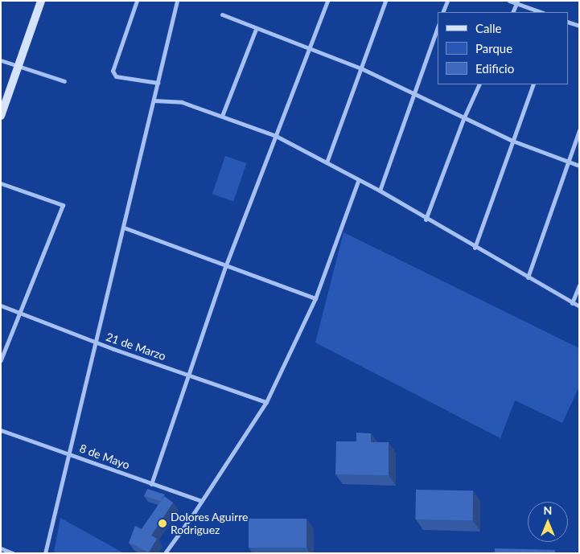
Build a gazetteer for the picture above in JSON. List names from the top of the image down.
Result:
{
  "streets": {
    "street": ["21 de Marzo", "8 de Mayo"]
  },
  "places": ["Dolores Aguirre Rodriguez"],
  "legend": ["Calle", "Parque", "Edificio"],
  "north": "top"
}
